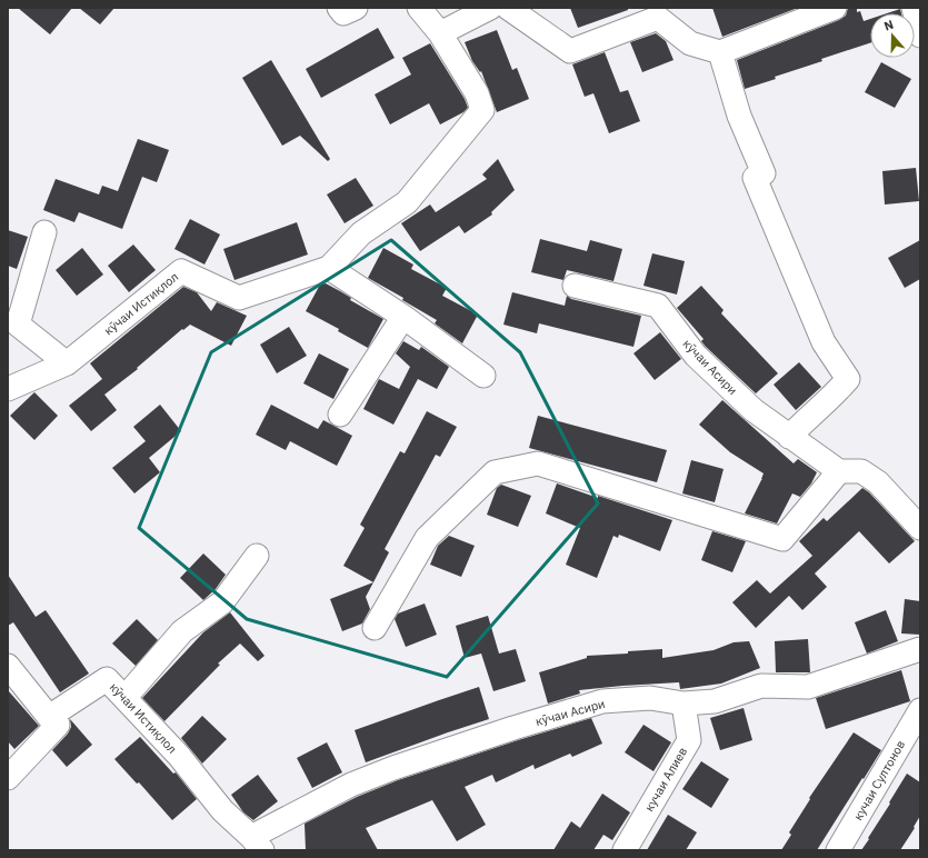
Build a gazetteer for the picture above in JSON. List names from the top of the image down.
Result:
{
  "streets": {
    "street": [
      "кӯчаи Истиқлол",
      "кӯчаи Асири",
      "кучаи Алиев",
      "кучаи Султонов"
    ]
  },
  "crossings": [
    ["кӯчаи Истиқлол", "кӯчаи Асири"],
    ["кӯчаи Асири", "кучаи Алиев"]
  ],
  "north": "top"
}
